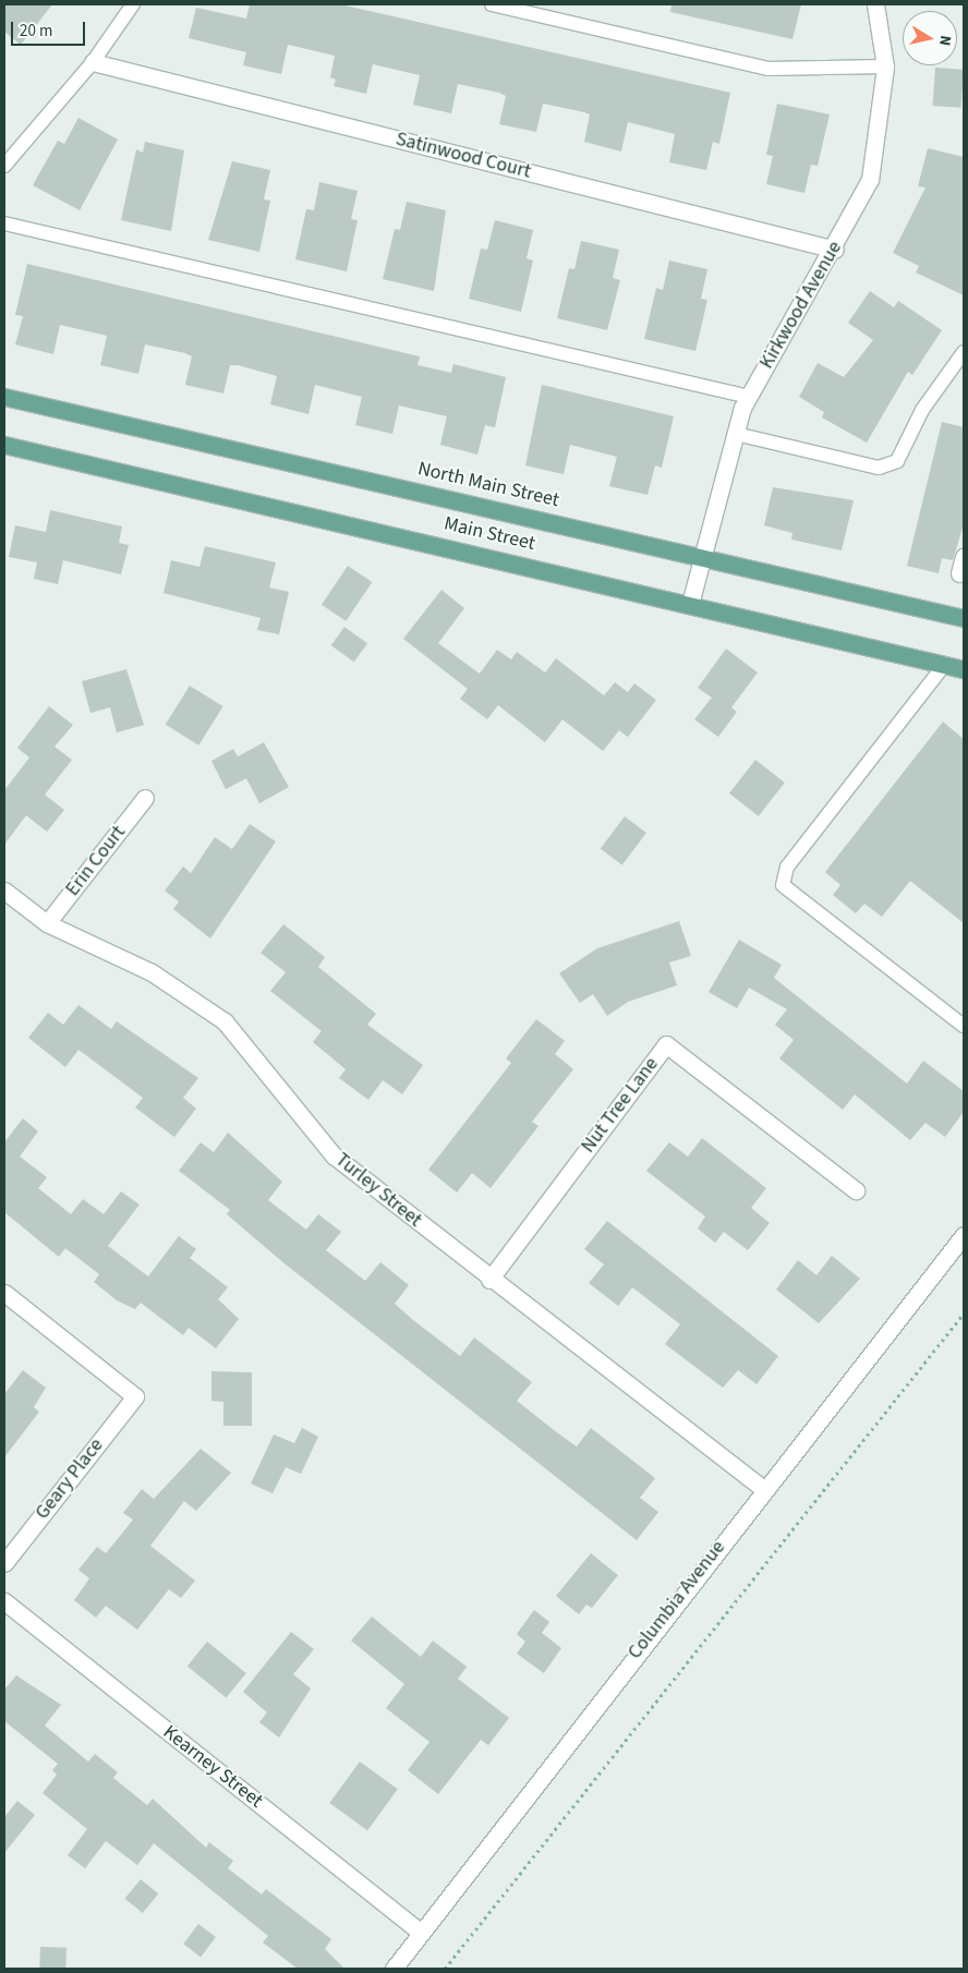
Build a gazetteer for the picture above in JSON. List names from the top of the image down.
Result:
{
  "streets": {
    "main road": ["North Main Street", "Main Street"],
    "street": [
      "Satinwood Court",
      "Kirkwood Avenue",
      "Erin Court",
      "Nut Tree Lane",
      "Turley Street",
      "Geary Place",
      "Columbia Avenue",
      "Kearney Street"
    ]
  },
  "crossings": [
    ["Satinwood Court", "Kirkwood Avenue"],
    ["Kirkwood Avenue", "North Main Street"],
    ["Kirkwood Avenue", "Main Street"],
    ["Erin Court", "Turley Street"],
    ["Nut Tree Lane", "Turley Street"],
    ["Turley Street", "Columbia Avenue"],
    ["Columbia Avenue", "Kearney Street"]
  ],
  "scale_bar": "20 m",
  "north": "right"
}
